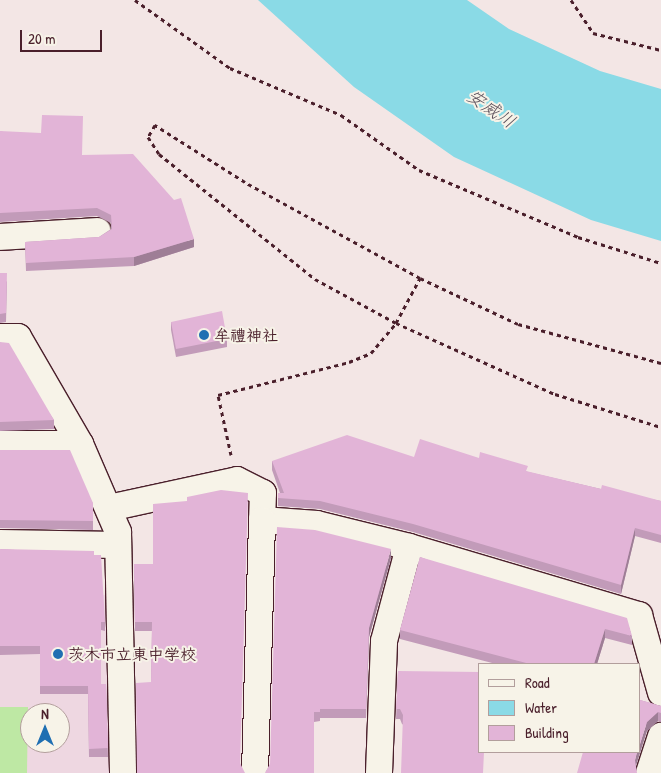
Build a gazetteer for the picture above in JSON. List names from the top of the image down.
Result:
{
  "water": ["安威川"],
  "places": ["牟禮神社", "茨木市立東中学校"],
  "legend": ["Road", "Water", "Building"],
  "scale_bar": "20 m",
  "north": "top"
}
